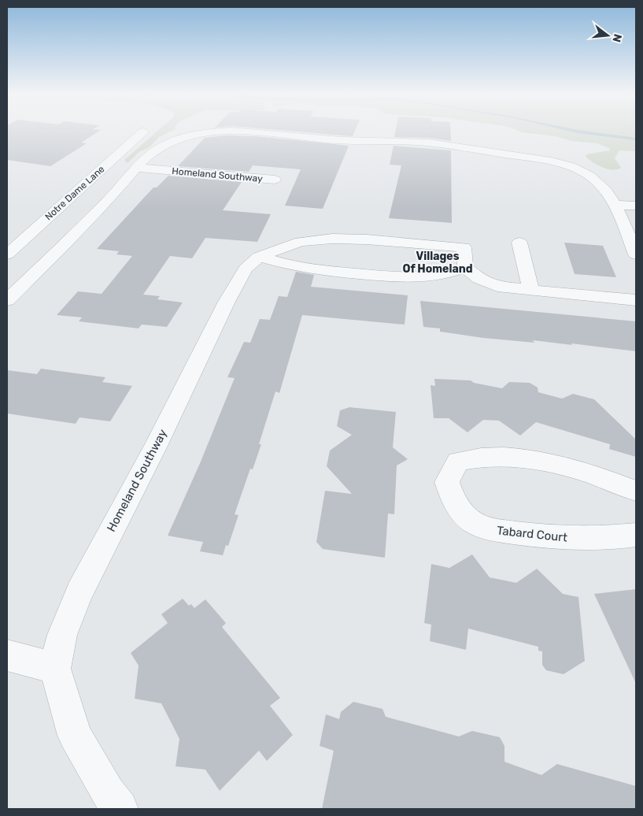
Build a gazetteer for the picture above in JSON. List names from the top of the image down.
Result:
{
  "streets": {
    "street": ["Homeland Southway", "Notre Dame Lane", "Tabard Court"]
  },
  "districts": ["Villages Of Homeland"],
  "north": "right"
}
